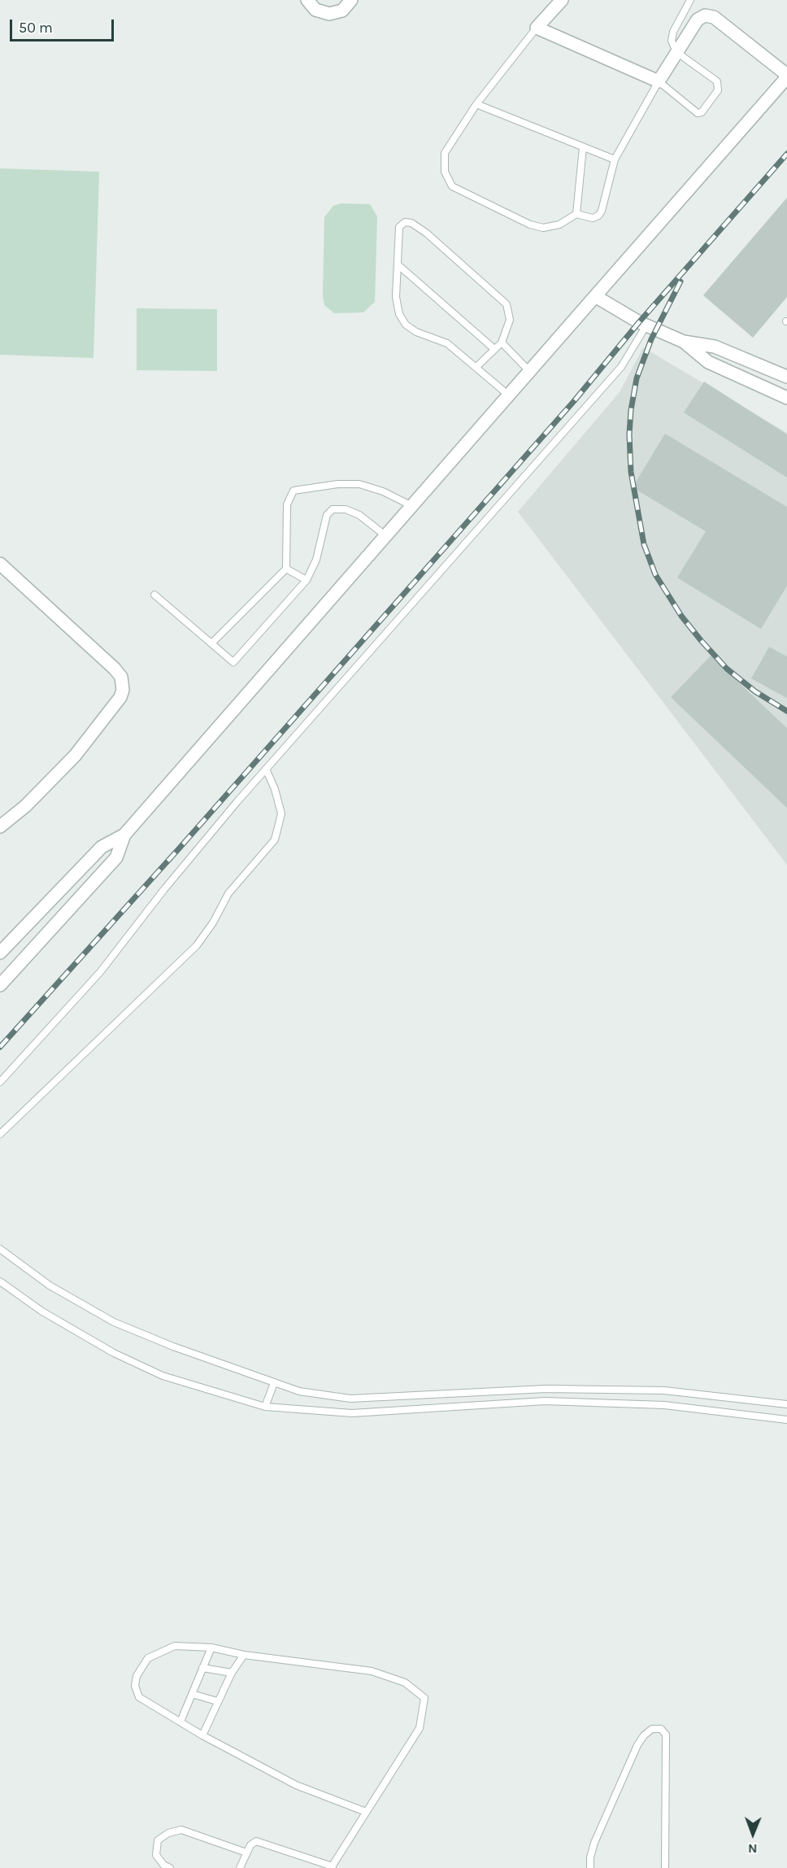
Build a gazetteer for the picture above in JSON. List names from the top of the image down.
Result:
{
  "scale_bar": "50 m",
  "north": "bottom"
}
